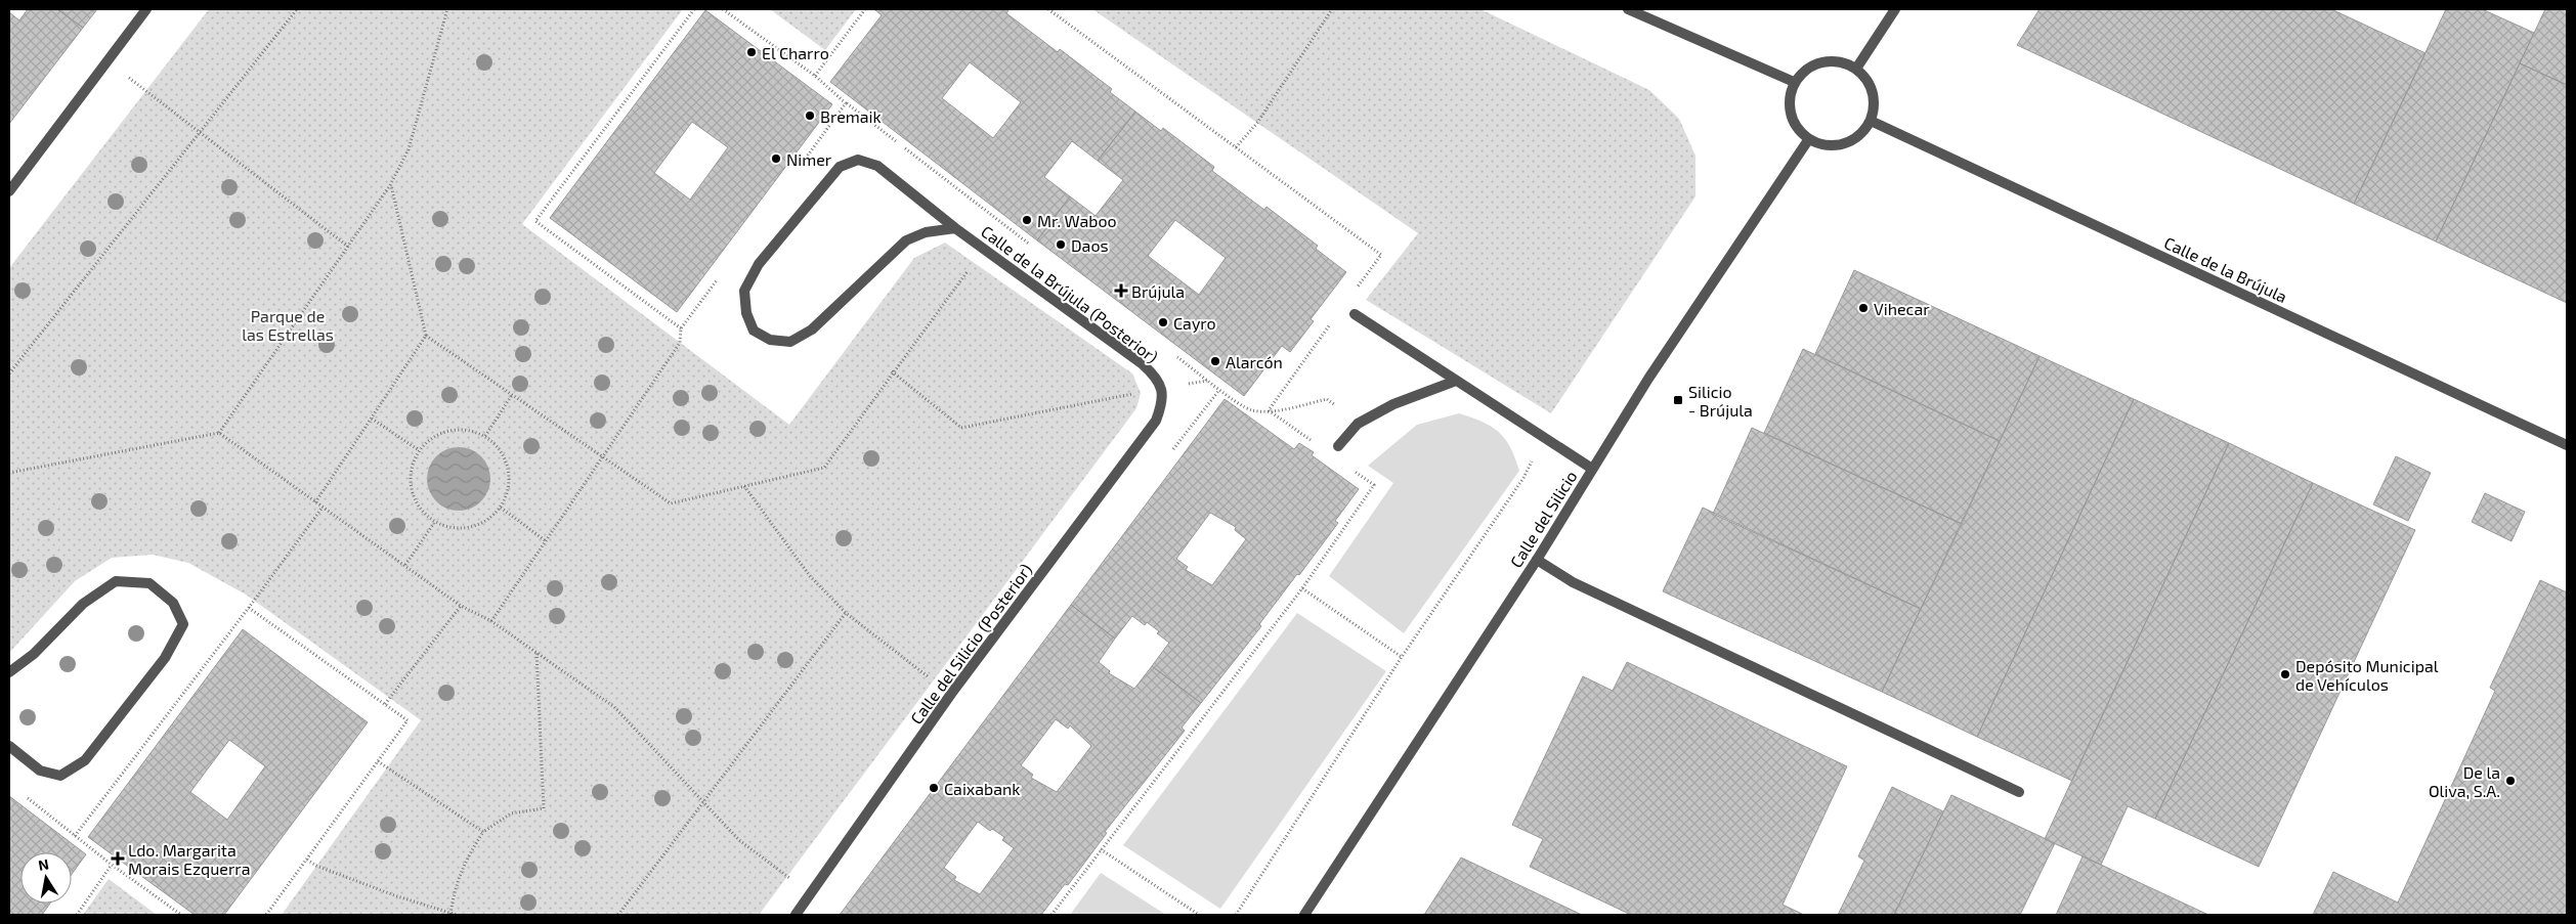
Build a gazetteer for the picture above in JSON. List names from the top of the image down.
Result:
{
  "streets": {
    "street": [
      "Calle de la Brújula",
      "Calle de la Brújula (Posterior)",
      "Calle del Silicio",
      "Calle del Silicio (Posterior)"
    ]
  },
  "crossings": [
    ["Calle de la Brújula", "Calle del Silicio"],
    ["Calle de la Brújula (Posterior)", "Calle del Silicio (Posterior)"]
  ],
  "parks": ["Parque de las Estrellas"],
  "places": {
    "other": [
      "El Charro",
      "Bremaik",
      "Nimer",
      "Mr. Waboo",
      "Daos",
      "Vihecar",
      "Cayro",
      "Alarcón",
      "Depósito Municipal de Vehículos",
      "De la Oliva, S.A.",
      "Caixabank"
    ],
    "health": ["Brújula", "Ldo. Margarita Morais Ezquerra"],
    "transit": ["Silicio - Brújula"]
  },
  "north": "top"
}
